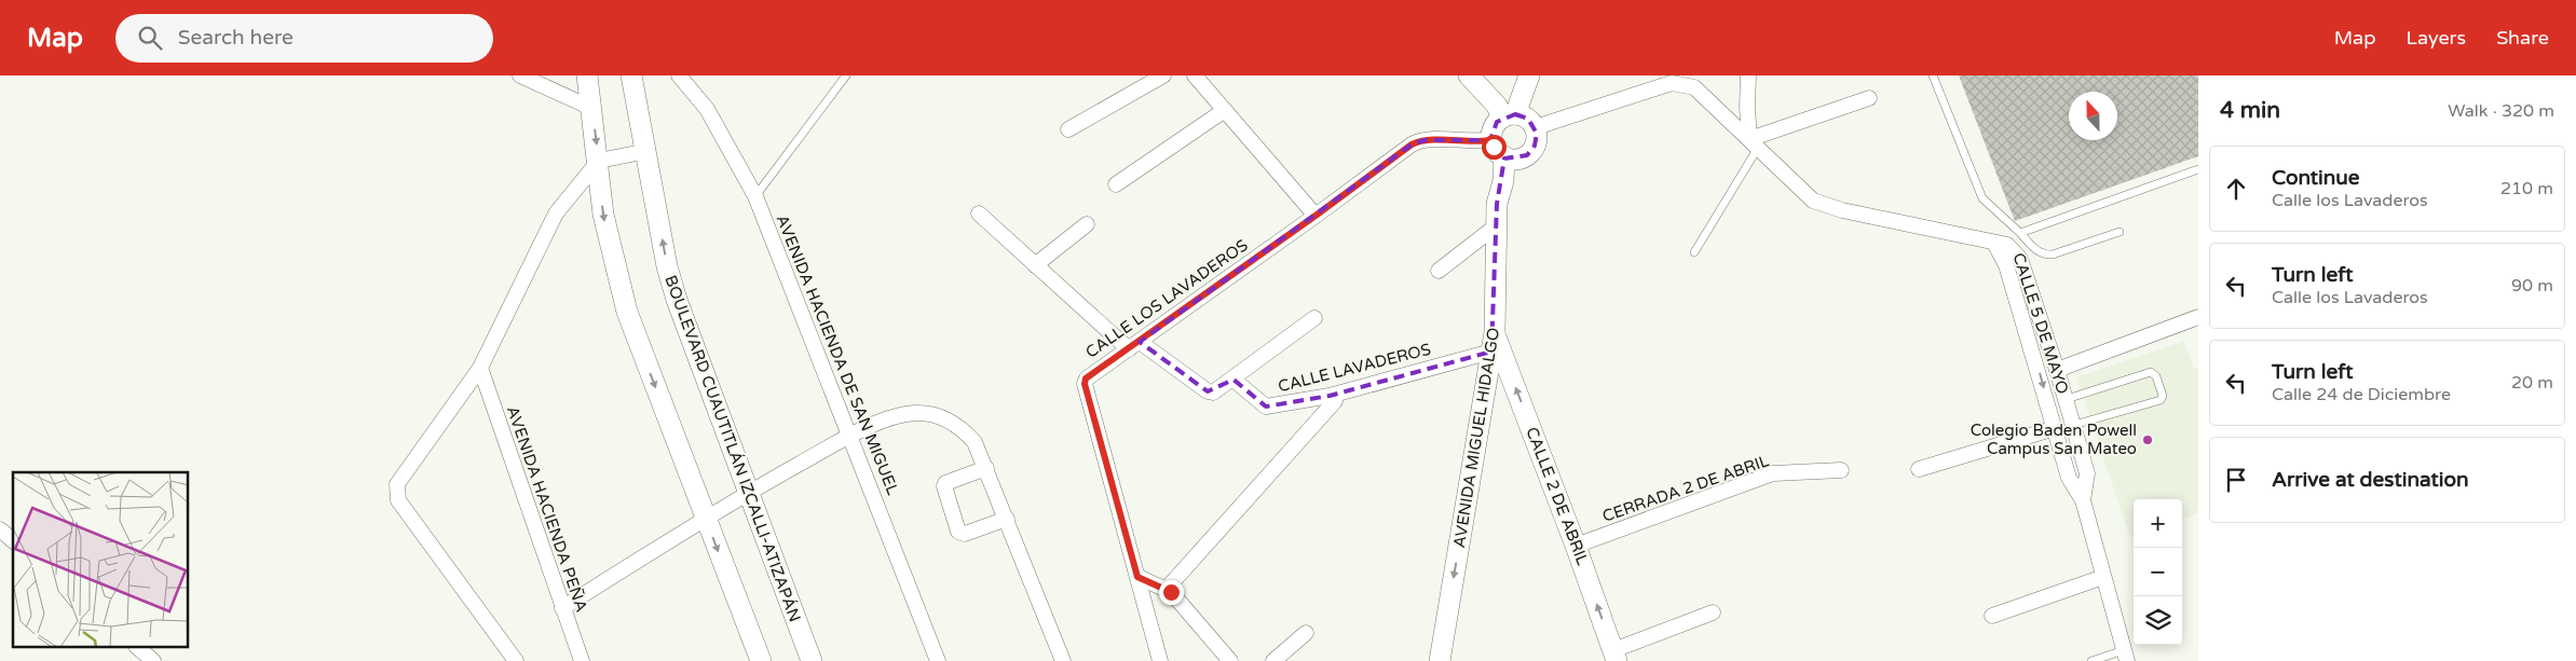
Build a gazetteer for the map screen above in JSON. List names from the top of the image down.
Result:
{
  "streets": {
    "main road": ["AVENIDA MIGUEL HIDALGO", "BOULEVARD CUAUTITLÁN IZCALLI-ATIZAPÁN", "CALLE 2 DE ABRIL"],
    "street": [
      "CALLE LOS LAVADEROS",
      "CALLE 5 DE MAYO",
      "AVENIDA HACIENDA DE SAN MIGUEL",
      "CALLE LAVADEROS",
      "CERRADA 2 DE ABRIL",
      "AVENIDA HACIENDA PEÑA"
    ]
  },
  "crossings": [
    ["CALLE LOS LAVADEROS", "AVENIDA MIGUEL HIDALGO"],
    ["CALLE LAVADEROS", "AVENIDA MIGUEL HIDALGO"],
    ["CALLE LAVADEROS", "CALLE 2 DE ABRIL"],
    ["AVENIDA MIGUEL HIDALGO", "CALLE 2 DE ABRIL"],
    ["CERRADA 2 DE ABRIL", "CALLE 2 DE ABRIL"]
  ],
  "one_way": ["AVENIDA MIGUEL HIDALGO", "CALLE 2 DE ABRIL"],
  "places": ["Colegio Baden Powell Campus San Mateo"],
  "north": "top",
  "page": {
    "header": "Map",
    "search": "Search here",
    "nav": ["Map", "Layers", "Share"],
    "heading": ["4 min", "Walk · 320 m"],
    "list": [
      ["Continue", "Calle los Lavaderos", "210 m"],
      ["Turn left", "Calle los Lavaderos", "90 m"],
      ["Turn left", "Calle 24 de Diciembre", "20 m"],
      "Arrive at destination"
    ],
    "map_buttons": ["+", "−"]
  }
}
